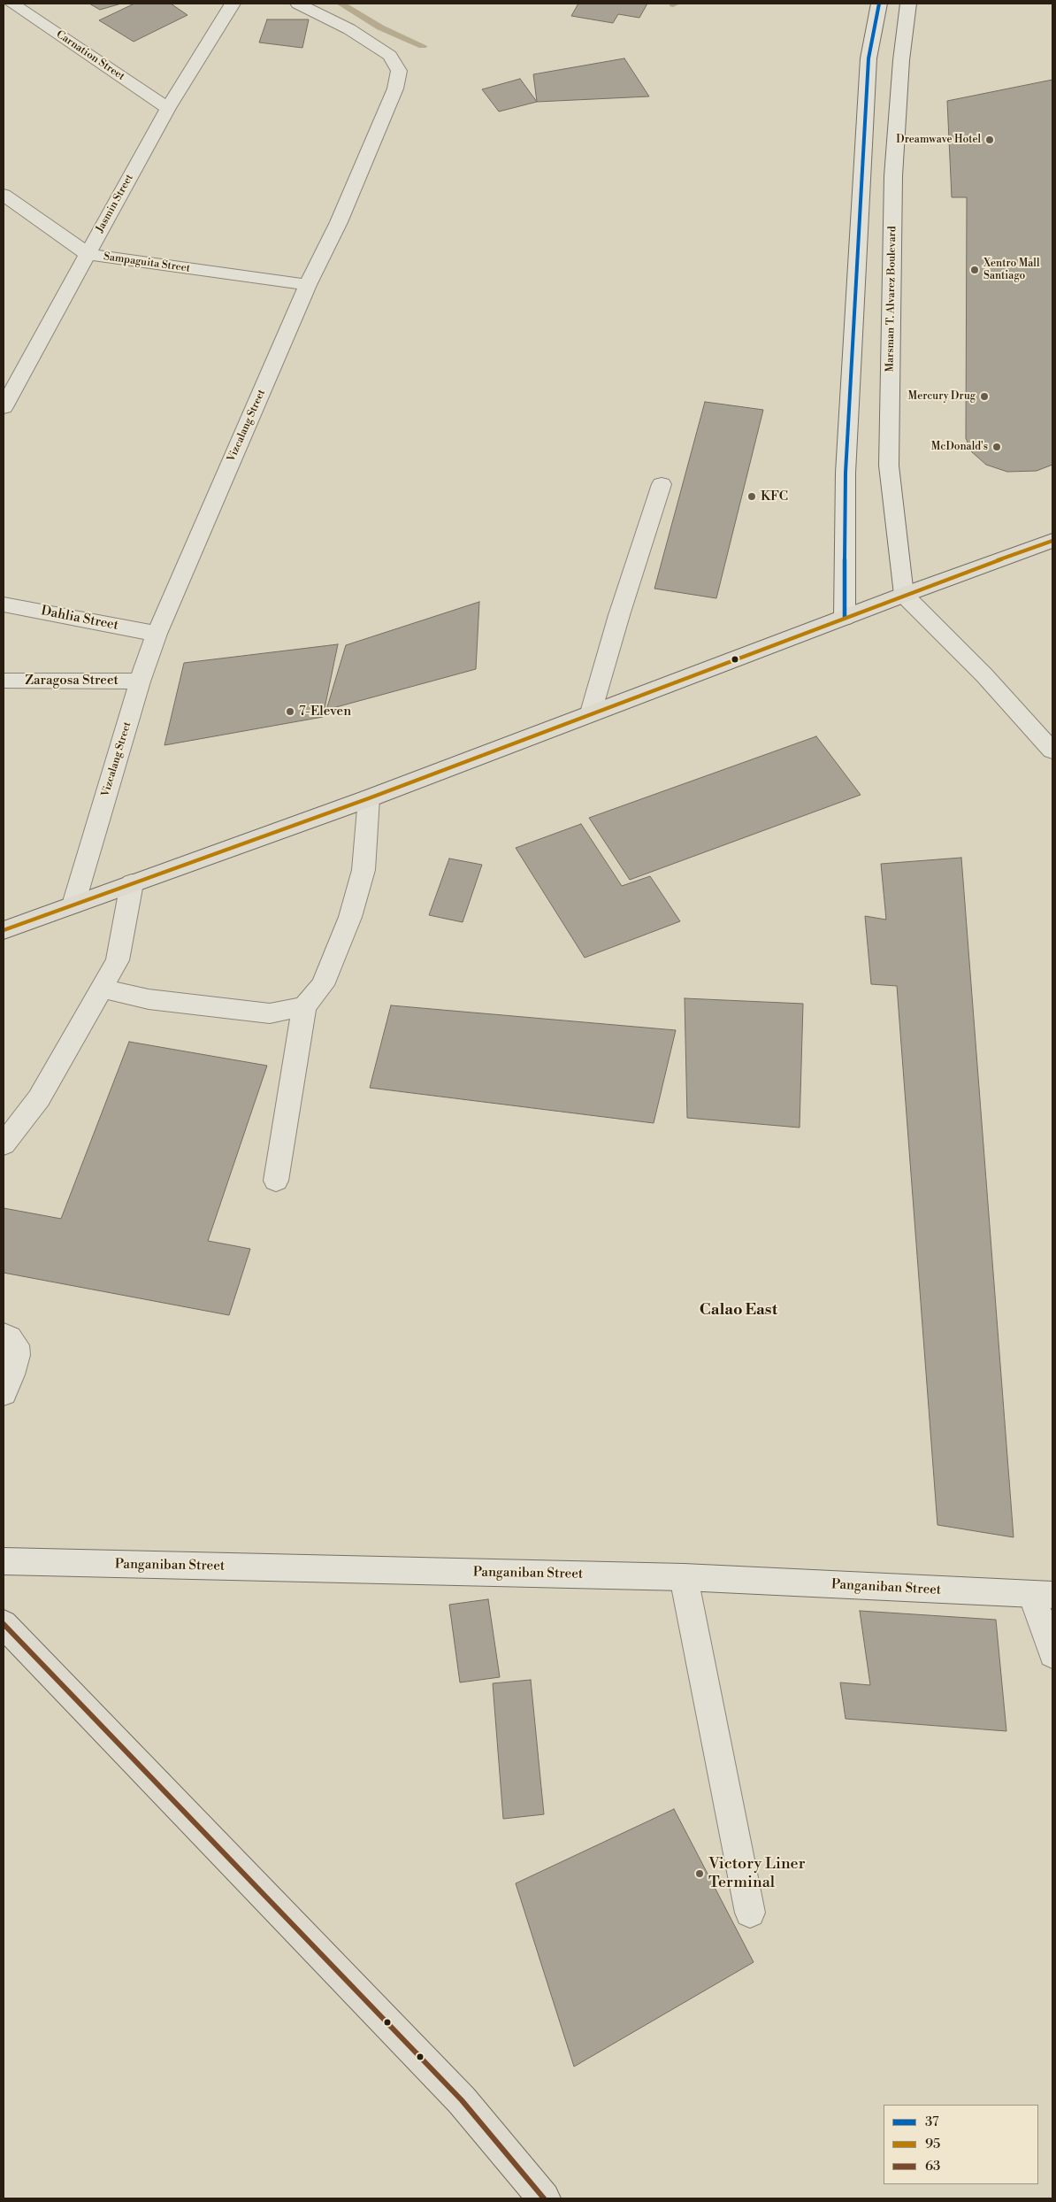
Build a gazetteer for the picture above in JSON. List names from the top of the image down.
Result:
{
  "streets": {
    "street": [
      "Carnation Street",
      "Jasmin Street",
      "Sampaguita Street",
      "Marsman T. Alvarez Boulevard",
      "Vizcalang Street",
      "Dahlia Street",
      "Zaragosa Street",
      "Panganiban Street"
    ]
  },
  "crossings": [
    ["Carnation Street", "Jasmin Street"],
    ["Jasmin Street", "Sampaguita Street"],
    ["Sampaguita Street", "Vizcalang Street"],
    ["Vizcalang Street", "Dahlia Street"],
    ["Vizcalang Street", "Zaragosa Street"]
  ],
  "districts": ["Calao East"],
  "places": [
    "Dreamwave Hotel",
    "Xentro Mall Santiago",
    "Mercury Drug",
    "McDonald's",
    "KFC",
    "7-Eleven",
    "Victory Liner Terminal"
  ],
  "lines": ["transit line 37", "transit line 95", "transit line 63"],
  "legend": ["37", "95", "63"]
}
